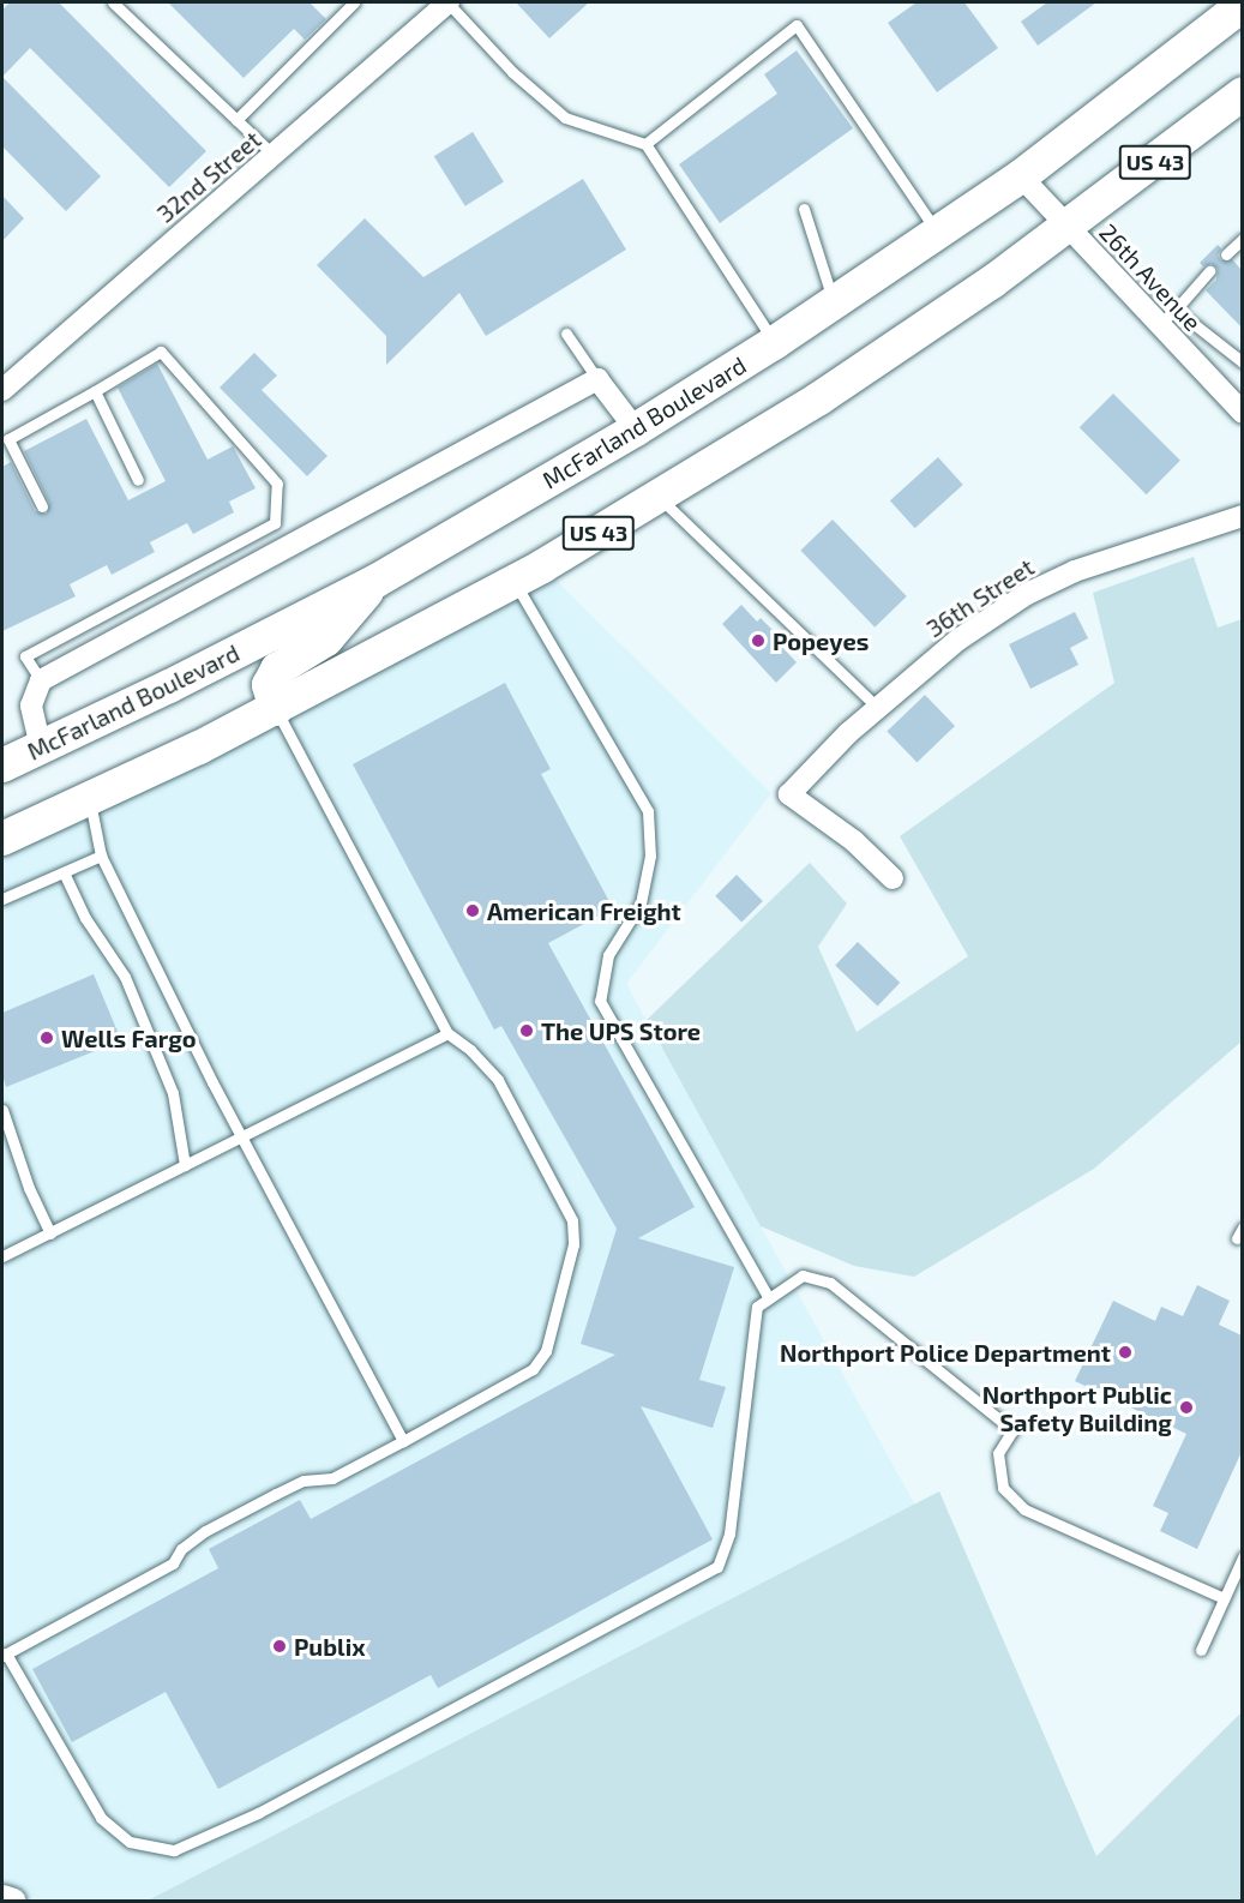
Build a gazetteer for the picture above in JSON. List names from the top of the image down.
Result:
{
  "streets": {
    "highway": ["US 43", "McFarland Boulevard"],
    "street": ["32nd Street", "26th Avenue", "36th Street"]
  },
  "crossings": [
    ["US 43", "26th Avenue"],
    ["26th Avenue", "McFarland Boulevard"]
  ],
  "places": [
    "Popeyes",
    "American Freight",
    "The UPS Store",
    "Wells Fargo",
    "Northport Police Department",
    "Northport Public Safety Building",
    "Publix"
  ]
}
